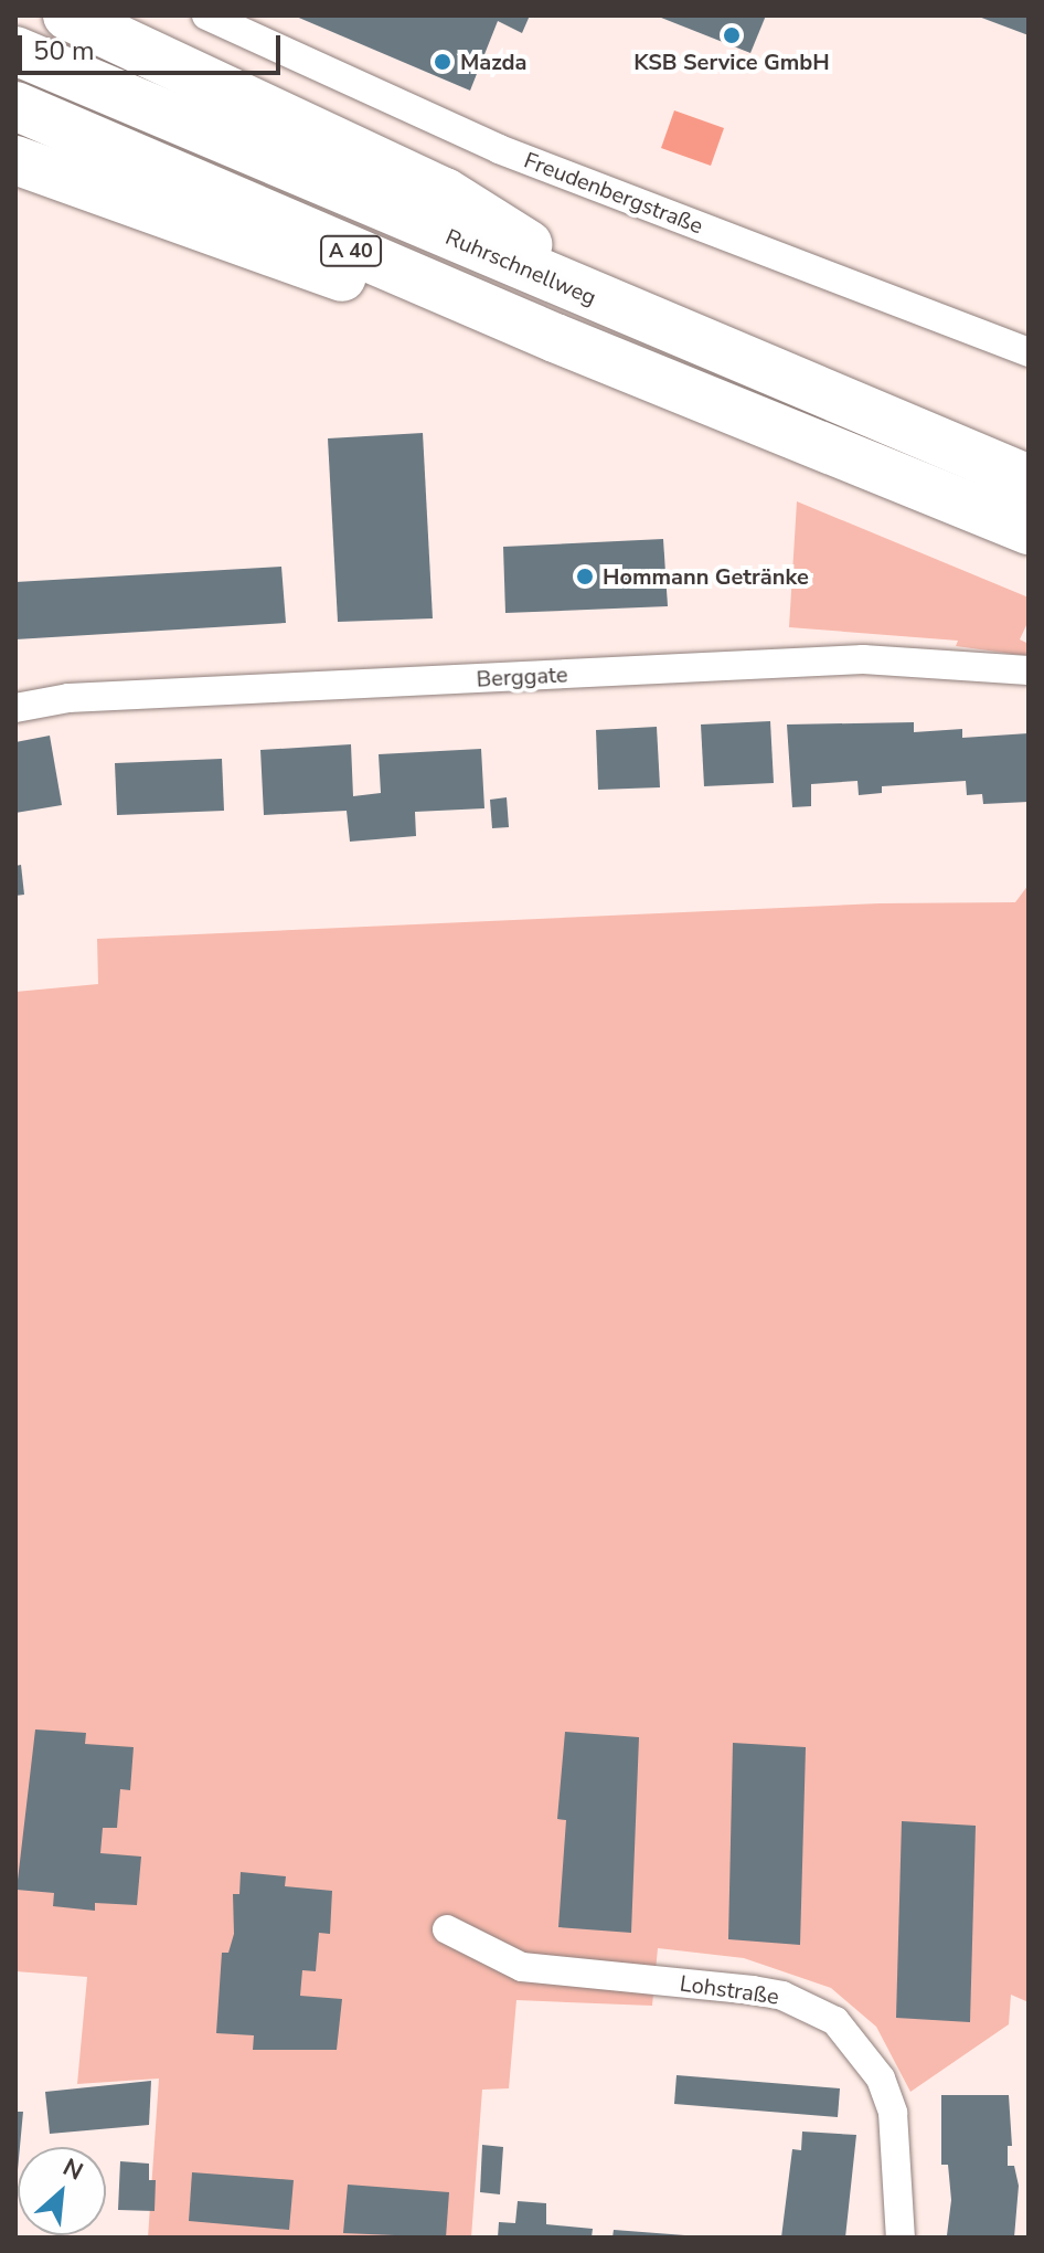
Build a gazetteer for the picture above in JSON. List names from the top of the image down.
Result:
{
  "streets": {
    "highway": ["A 40", "Ruhrschnellweg"],
    "street": ["Freudenbergstraße", "Berggate", "Lohstraße"]
  },
  "places": ["KSB Service GmbH", "Mazda", "Hommann Getränke"],
  "scale_bar": "50 m",
  "north": "top right"
}
